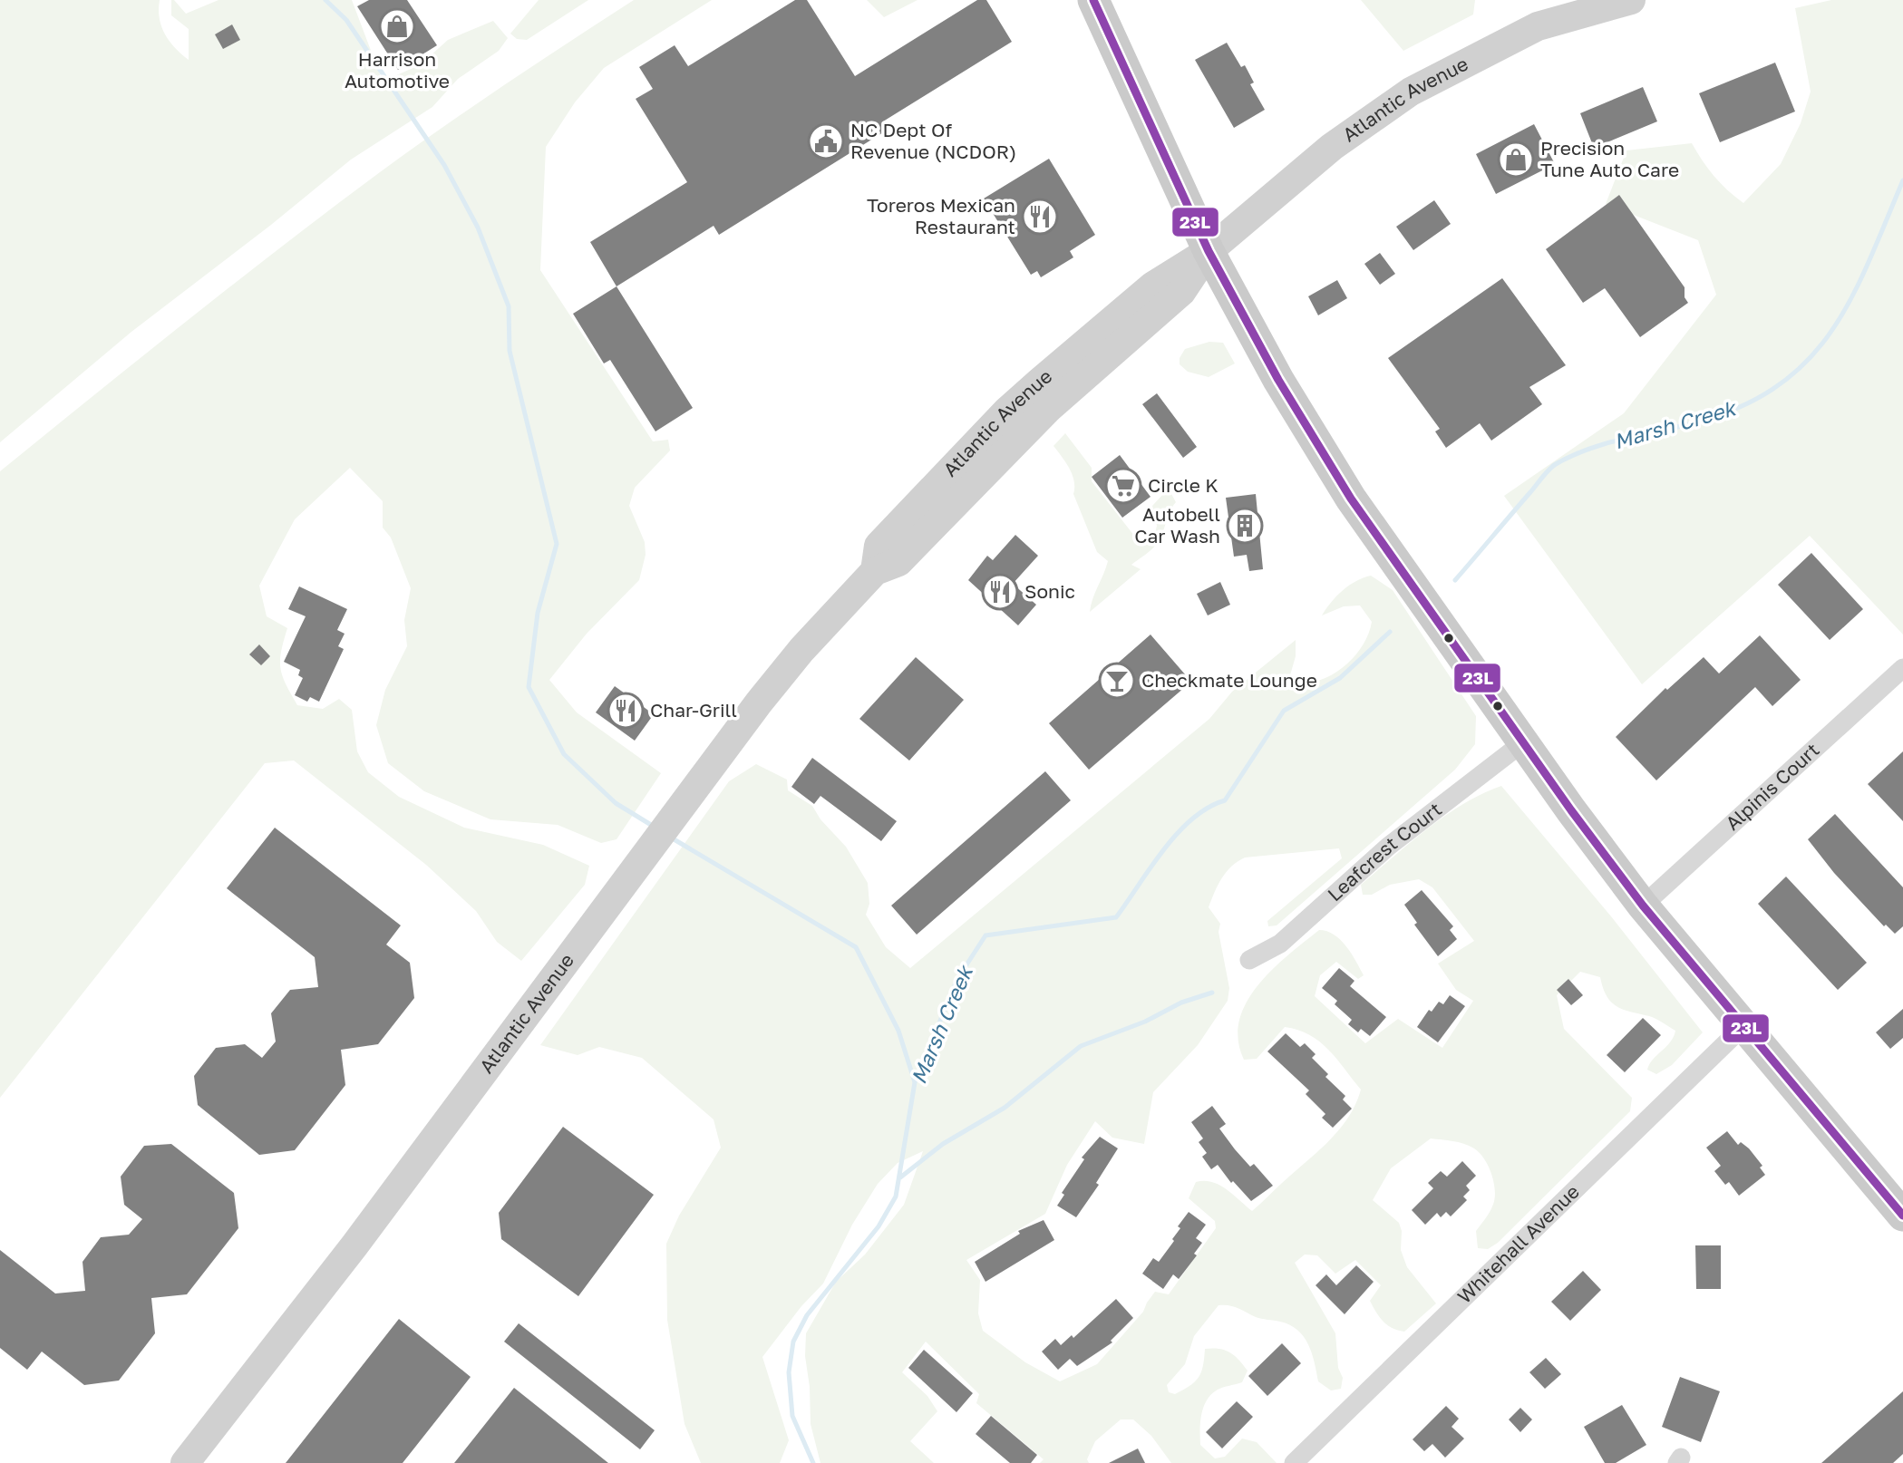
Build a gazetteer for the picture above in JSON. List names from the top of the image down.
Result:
{
  "streets": {
    "main road": ["Atlantic Avenue"],
    "street": ["Alpinis Court", "Leafcrest Court", "Whitehall Avenue"]
  },
  "water": ["Marsh Creek"],
  "places": {
    "shop": ["Harrison Automotive", "Precision Tune Auto Care"],
    "public building": ["NC Dept Of Revenue (NCDOR)"],
    "restaurant": ["Toreros Mexican Restaurant", "Sonic", "Char-Grill"],
    "supermarket": ["Circle K"],
    "building": ["Autobell Car Wash"],
    "bar": ["Checkmate Lounge"]
  },
  "lines": ["transit line 23L"]
}
